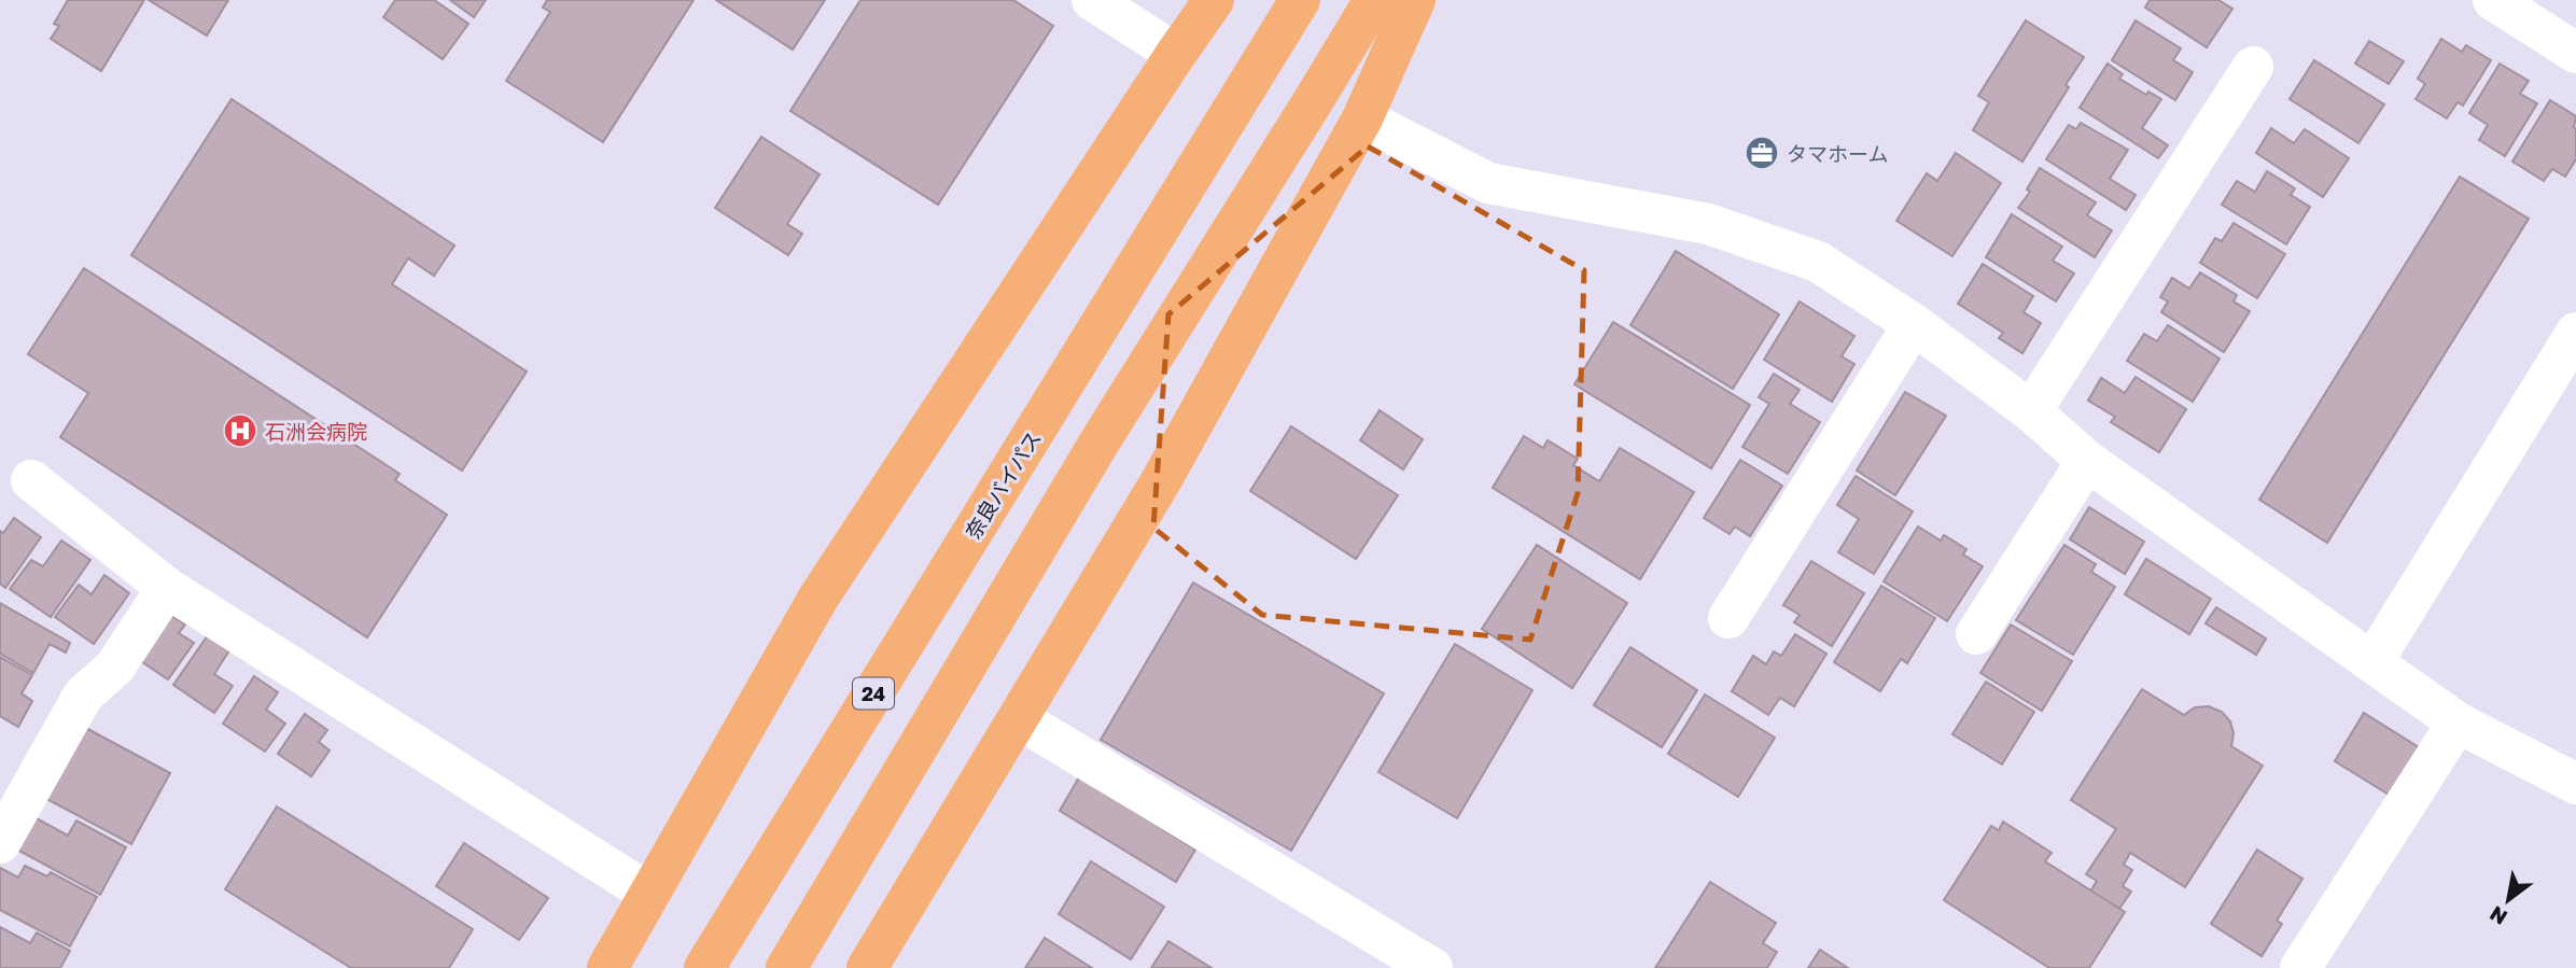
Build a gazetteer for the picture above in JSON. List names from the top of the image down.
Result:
{
  "streets": {
    "highway": ["奈良バイパス", "24"]
  },
  "places": {
    "office": ["タマホーム"],
    "hospital": ["石洲会病院"]
  },
  "north": "bottom left"
}
